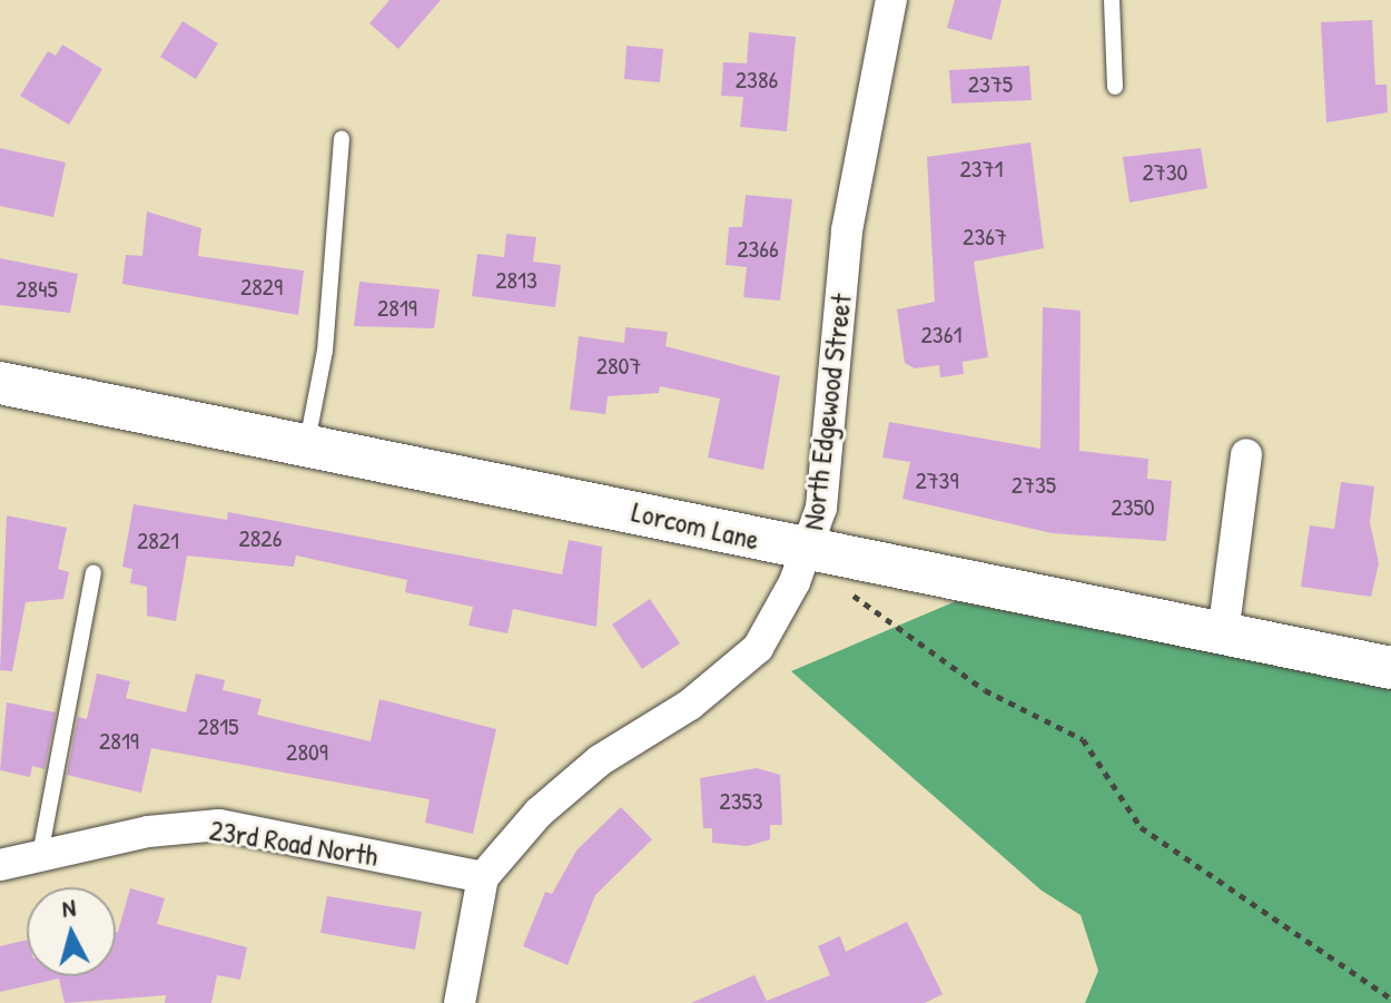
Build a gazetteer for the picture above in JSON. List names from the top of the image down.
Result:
{
  "streets": {
    "street": ["North Edgewood Street", "Lorcom Lane", "23rd Road North"]
  },
  "crossings": [
    ["North Edgewood Street", "Lorcom Lane"],
    ["North Edgewood Street", "23rd Road North"]
  ],
  "house_numbers": [
    "2386",
    "2375",
    "2371",
    "2730",
    "2367",
    "2366",
    "2813",
    "2829",
    "2845",
    "2819",
    "2361",
    "2807",
    "2739",
    "2735",
    "2350",
    "2826",
    "2821",
    "2815",
    "2819",
    "2809",
    "2353"
  ],
  "north": "top"
}
